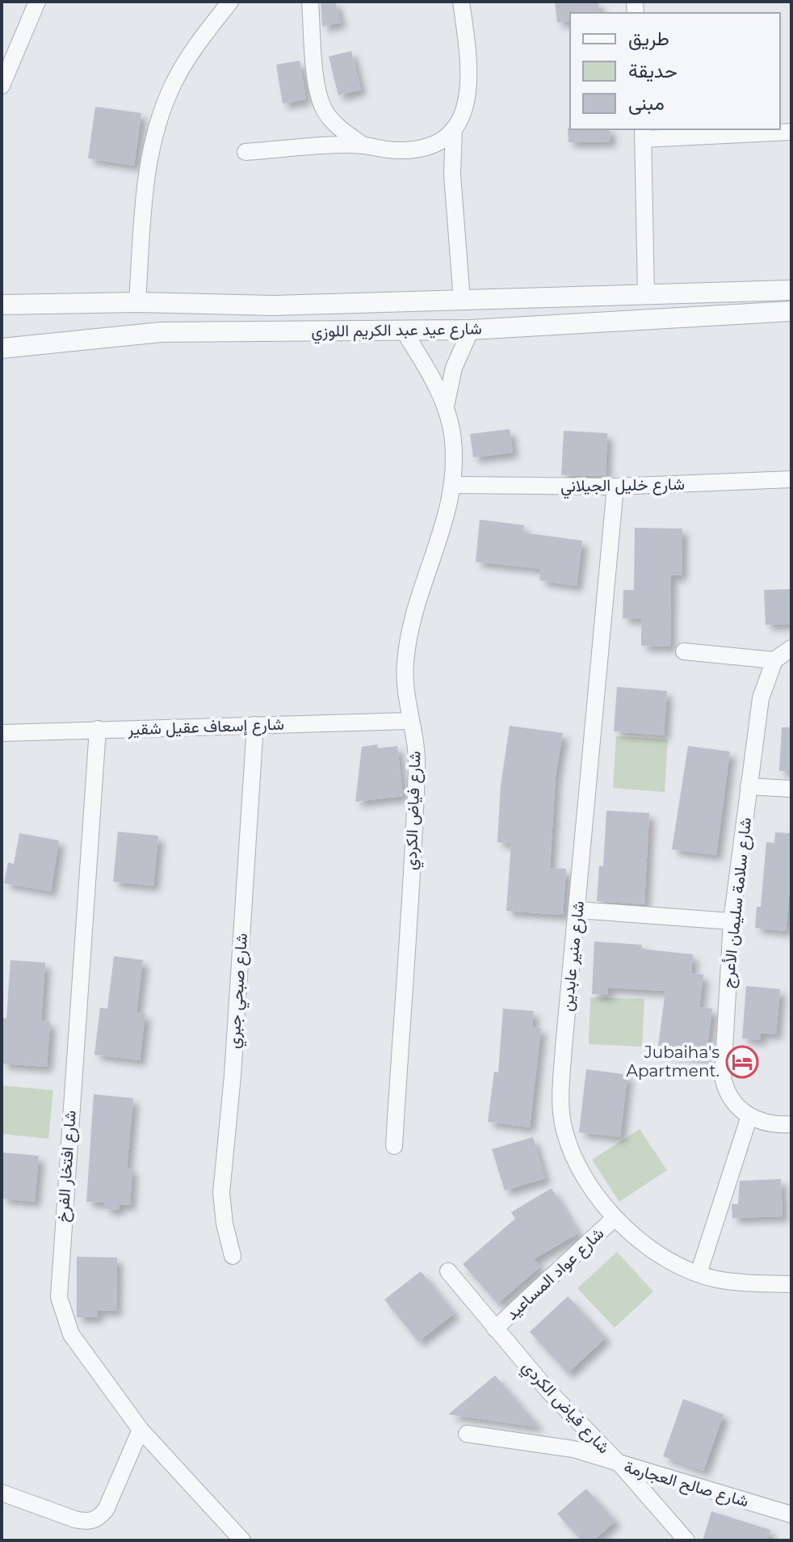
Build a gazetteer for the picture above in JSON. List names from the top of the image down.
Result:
{
  "streets": {
    "street": [
      "شارع عيد عبد الكريم اللوزي",
      "شارع خليل الجيلاني",
      "شارع إسعاف عقيل شقير",
      "شارع فياض الكردي",
      "شارع سلامة سليمان الأعرج",
      "شارع منير عابدين",
      "شارع صبحي جبري",
      "شارع افتخار الفرخ",
      "شارع عواد المساعيد",
      "شارع صالح العجارمة"
    ]
  },
  "crossings": [
    ["شارع عيد عبد الكريم اللوزي", "شارع فياض الكردي"],
    ["شارع خليل الجيلاني", "شارع فياض الكردي"],
    ["شارع خليل الجيلاني", "شارع منير عابدين"],
    ["شارع إسعاف عقيل شقير", "شارع فياض الكردي"],
    ["شارع إسعاف عقيل شقير", "شارع صبحي جبري"],
    ["شارع إسعاف عقيل شقير", "شارع افتخار الفرخ"],
    ["شارع فياض الكردي", "شارع عواد المساعيد"],
    ["شارع فياض الكردي", "شارع صالح العجارمة"],
    ["شارع منير عابدين", "شارع عواد المساعيد"]
  ],
  "places": {
    "hotel": ["Jubaiha's Apartment."]
  },
  "legend": ["طريق", "حديقة", "مبنى"]
}
